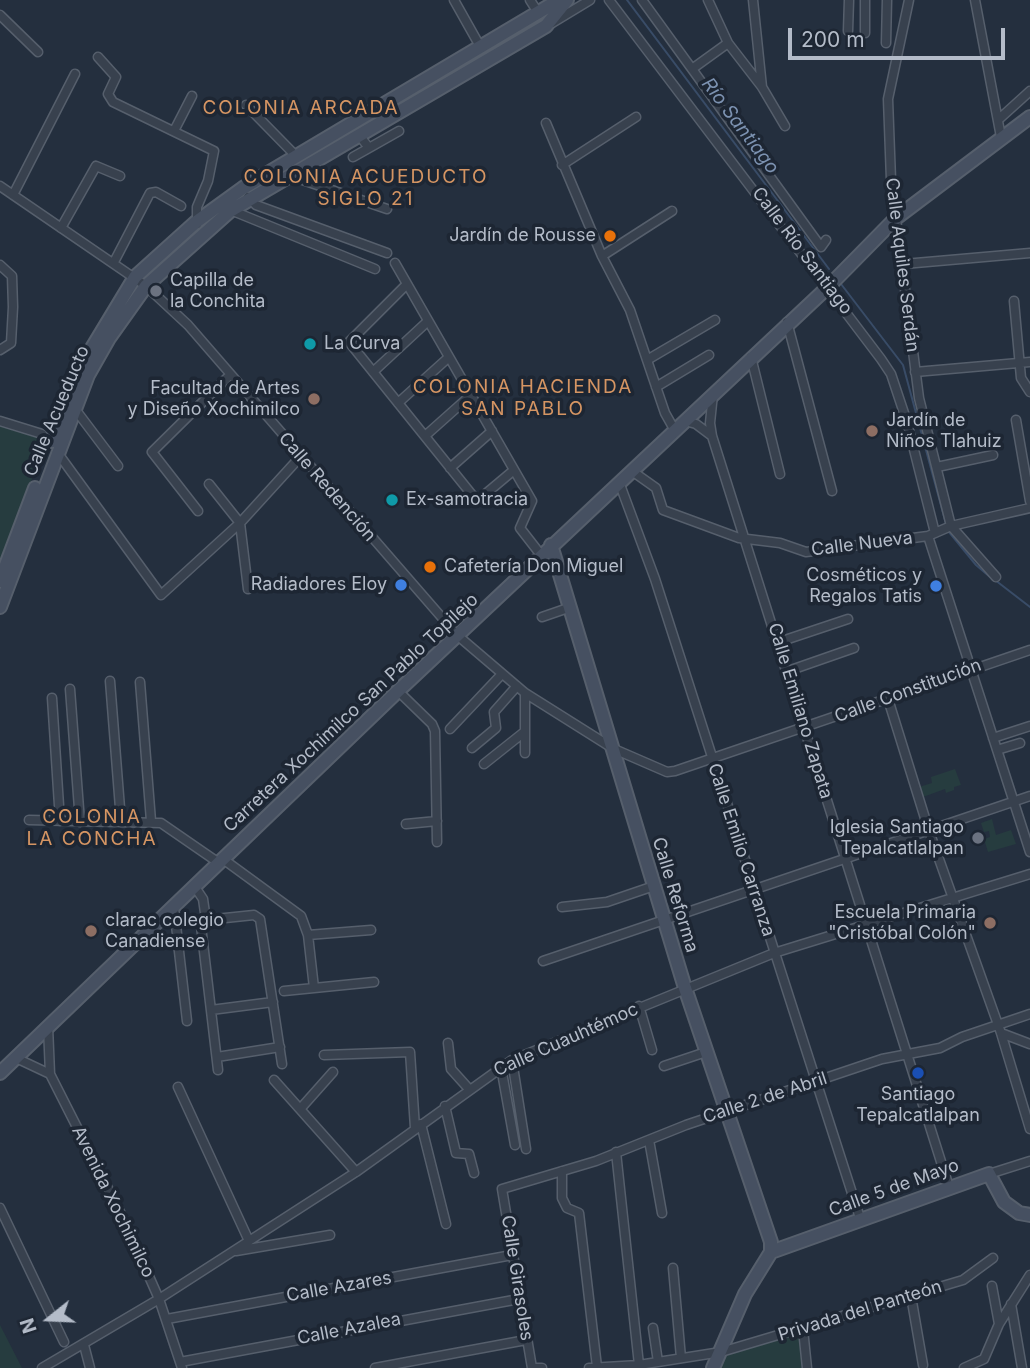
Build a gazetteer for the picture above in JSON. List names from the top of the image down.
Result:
{
  "streets": {
    "street": [
      "Calle Río Santiago",
      "Calle Aquiles Serdán",
      "Calle Acueducto",
      "Calle Redención",
      "Calle Nueva",
      "Calle Constitución",
      "Calle Emiliano Zapata",
      "Carretera Xochimilco San Pablo Topilejo",
      "Calle Emilio Carranza",
      "Calle Reforma",
      "Calle Cuauhtémoc",
      "Calle 2 de Abril",
      "Calle 5 de Mayo",
      "Avenida Xochimilco",
      "Calle Girasoles",
      "Calle Azares",
      "Privada del Panteón",
      "Calle Azalea"
    ]
  },
  "crossings": [
    ["Calle Río Santiago", "Calle Aquiles Serdán"],
    ["Calle Río Santiago", "Calle Nueva"],
    ["Calle Río Santiago", "Carretera Xochimilco San Pablo Topilejo"],
    ["Calle Aquiles Serdán", "Calle Nueva"],
    ["Calle Aquiles Serdán", "Calle Constitución"],
    ["Calle Aquiles Serdán", "Carretera Xochimilco San Pablo Topilejo"],
    ["Calle Acueducto", "Calle Redención"],
    ["Calle Redención", "Calle Constitución"],
    ["Calle Redención", "Carretera Xochimilco San Pablo Topilejo"],
    ["Calle Nueva", "Calle Emiliano Zapata"],
    ["Calle Nueva", "Carretera Xochimilco San Pablo Topilejo"],
    ["Calle Constitución", "Calle Emiliano Zapata"],
    ["Calle Constitución", "Carretera Xochimilco San Pablo Topilejo"],
    ["Calle Constitución", "Calle Emilio Carranza"],
    ["Calle Constitución", "Calle Reforma"],
    ["Calle Emiliano Zapata", "Carretera Xochimilco San Pablo Topilejo"],
    ["Calle Emiliano Zapata", "Calle Cuauhtémoc"],
    ["Calle Emiliano Zapata", "Calle 2 de Abril"],
    ["Calle Emiliano Zapata", "Calle 5 de Mayo"],
    ["Carretera Xochimilco San Pablo Topilejo", "Calle Emilio Carranza"],
    ["Carretera Xochimilco San Pablo Topilejo", "Calle Reforma"],
    ["Calle Emilio Carranza", "Calle Cuauhtémoc"],
    ["Calle Emilio Carranza", "Calle 2 de Abril"],
    ["Calle Emilio Carranza", "Calle 5 de Mayo"],
    ["Calle Reforma", "Calle Cuauhtémoc"],
    ["Calle Reforma", "Calle 2 de Abril"],
    ["Calle Reforma", "Calle 5 de Mayo"],
    ["Calle Cuauhtémoc", "Avenida Xochimilco"],
    ["Calle 2 de Abril", "Calle Girasoles"],
    ["Avenida Xochimilco", "Calle Azares"],
    ["Avenida Xochimilco", "Calle Azalea"],
    ["Calle Girasoles", "Calle Azares"],
    ["Calle Girasoles", "Calle Azalea"]
  ],
  "districts": [
    "COLONIA ARCADA",
    "COLONIA ACUEDUCTO SIGLO 21",
    "COLONIA HACIENDA SAN PABLO",
    "COLONIA LA CONCHA"
  ],
  "water": ["Río Santiago"],
  "places": [
    "Jardín de Rousse",
    "Capilla de la Conchita",
    "La Curva",
    "Facultad de Artes y Diseño Xochimilco",
    "Jardín de Niños Tlahuiz",
    "Ex-samotracia",
    "Cafetería Don Miguel",
    "Radiadores Eloy",
    "Cosméticos y Regalos Tatis",
    "Iglesia Santiago Tepalcatlalpan",
    "Escuela Primaria \"Cristóbal Colón\"",
    "clarac colegio Canadiense",
    "Santiago Tepalcatlalpan"
  ],
  "scale_bar": "200 m",
  "north": "left"
}
